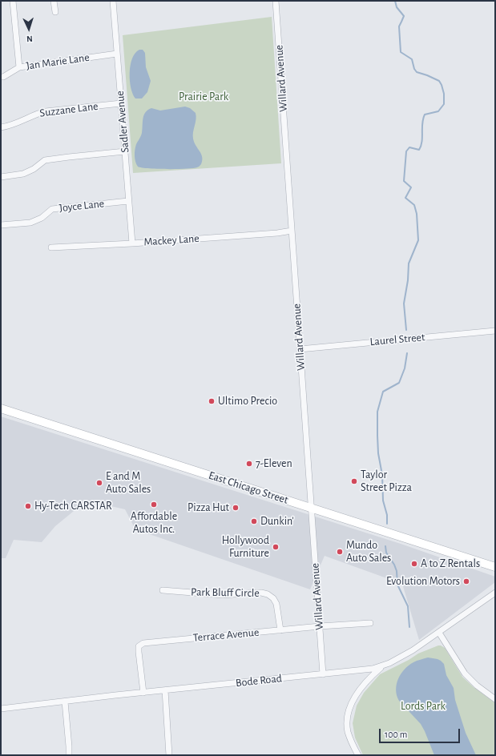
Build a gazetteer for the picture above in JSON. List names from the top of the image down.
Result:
{
  "streets": {
    "main road": ["East Chicago Street"],
    "street": [
      "Jan Marie Lane",
      "Willard Avenue",
      "Suzzane Lane",
      "Sadler Avenue",
      "Joyce Lane",
      "Mackey Lane",
      "Laurel Street",
      "Park Bluff Circle",
      "Terrace Avenue",
      "Bode Road"
    ]
  },
  "crossings": [
    ["Jan Marie Lane", "Sadler Avenue"],
    ["Willard Avenue", "Mackey Lane"],
    ["Willard Avenue", "Laurel Street"],
    ["Willard Avenue", "East Chicago Street"],
    ["Willard Avenue", "Terrace Avenue"],
    ["Willard Avenue", "Bode Road"],
    ["Suzzane Lane", "Sadler Avenue"],
    ["Sadler Avenue", "Joyce Lane"],
    ["Sadler Avenue", "Mackey Lane"],
    ["Park Bluff Circle", "Terrace Avenue"],
    ["Terrace Avenue", "Bode Road"]
  ],
  "parks": ["Prairie Park", "Lords Park"],
  "places": [
    "Ultimo Precio",
    "7-Eleven",
    "Taylor Street Pizza",
    "E and M Auto Sales",
    "Affordable Autos Inc.",
    "Hy-Tech CARSTAR",
    "Pizza Hut",
    "Dunkin'",
    "Hollywood Furniture",
    "Mundo Auto Sales",
    "A to Z Rentals",
    "Evolution Motors"
  ],
  "scale_bar": "100 m",
  "north": "bottom"
}
